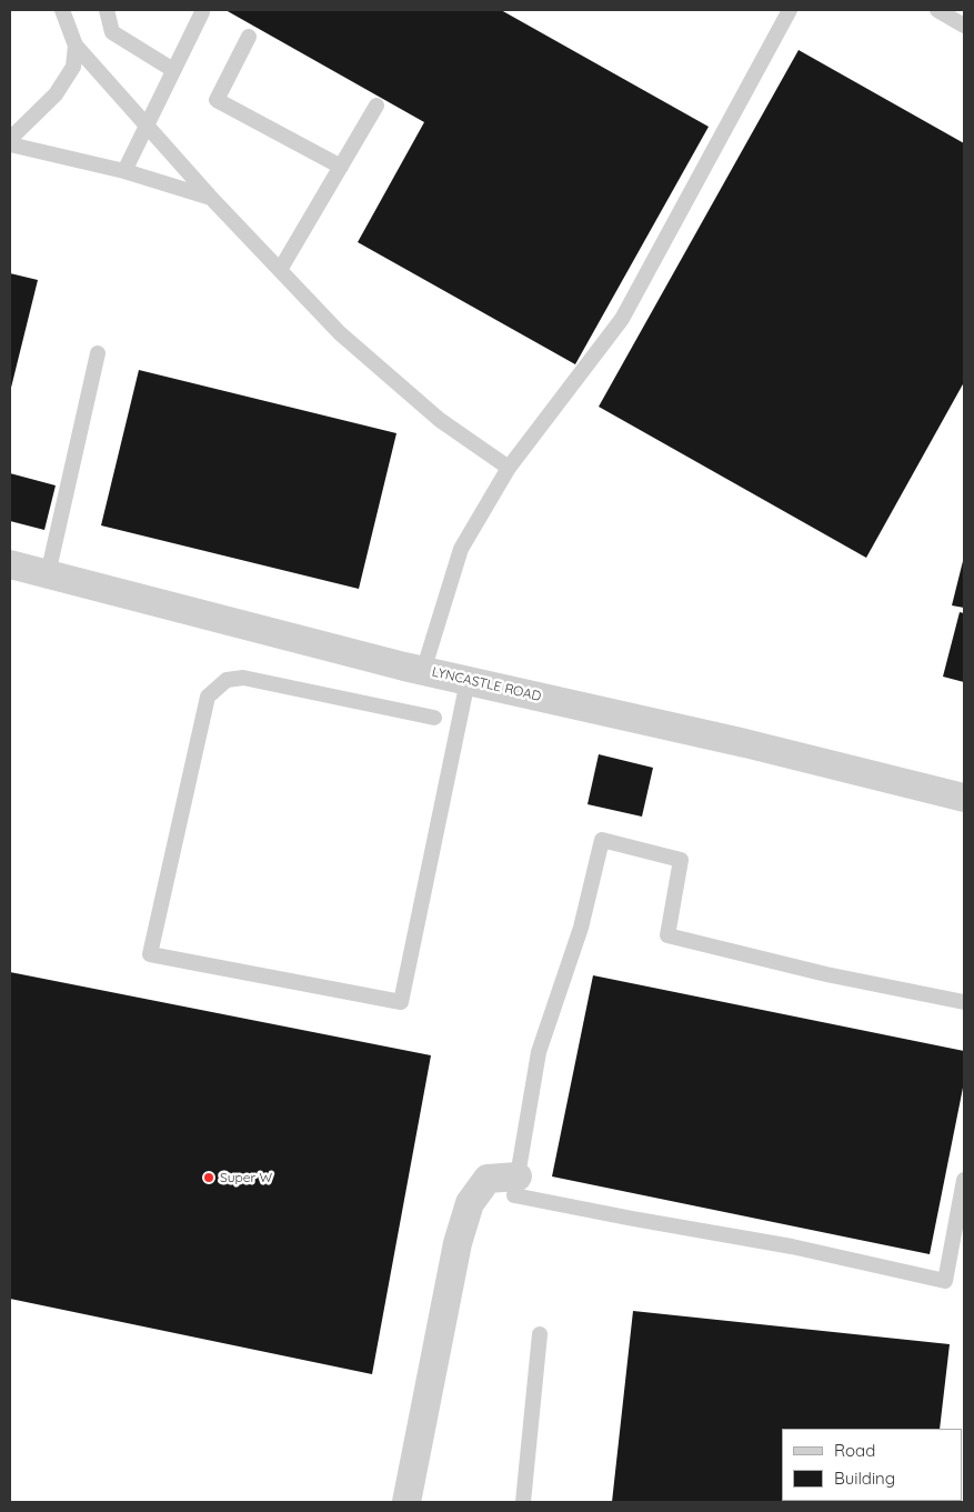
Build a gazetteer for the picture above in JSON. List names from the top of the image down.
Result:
{
  "streets": {
    "street": ["LYNCASTLE ROAD"]
  },
  "places": ["Super W"],
  "legend": ["Road", "Building"]
}
